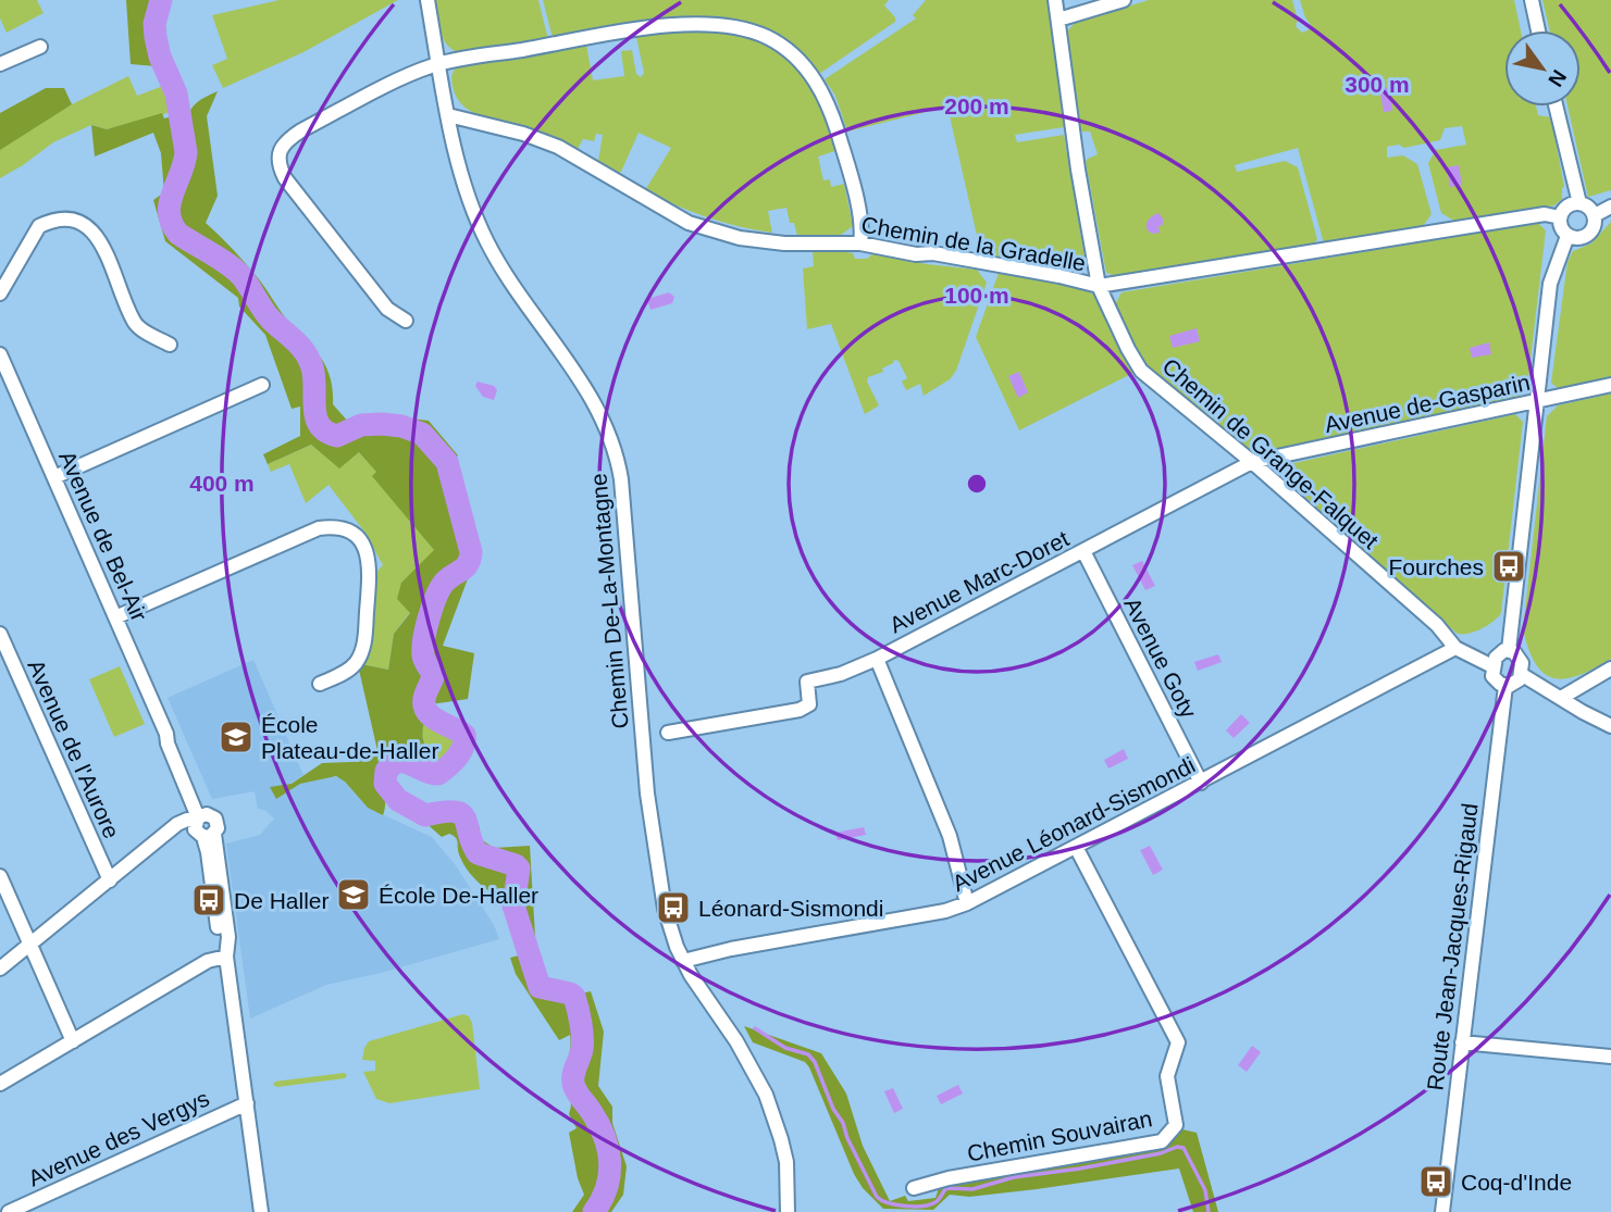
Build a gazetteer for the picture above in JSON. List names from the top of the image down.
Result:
{
  "streets": {
    "street": [
      "Chemin de la Gradelle",
      "Avenue de-Gasparin",
      "Chemin de Grange-Falquet",
      "Avenue de Bel-Air",
      "Avenue Marc-Doret",
      "Chemin De-La-Montagne",
      "Avenue Goty",
      "Avenue de l'Aurore",
      "Avenue Léonard-Sismondi",
      "Route Jean-Jacques-Rigaud",
      "Chemin Souvairan",
      "Avenue des Vergys"
    ]
  },
  "crossings": [
    ["Chemin de la Gradelle", "Chemin de Grange-Falquet"],
    ["Chemin de la Gradelle", "Chemin De-La-Montagne"],
    ["Avenue de-Gasparin", "Chemin de Grange-Falquet"],
    ["Avenue de-Gasparin", "Avenue Marc-Doret"],
    ["Chemin de Grange-Falquet", "Avenue Marc-Doret"],
    ["Chemin de Grange-Falquet", "Avenue Léonard-Sismondi"],
    ["Chemin de Grange-Falquet", "Route Jean-Jacques-Rigaud"],
    ["Avenue de Bel-Air", "Avenue des Vergys"],
    ["Avenue Marc-Doret", "Avenue Goty"],
    ["Avenue Marc-Doret", "Avenue Léonard-Sismondi"],
    ["Chemin De-La-Montagne", "Avenue Léonard-Sismondi"],
    ["Avenue Goty", "Avenue Léonard-Sismondi"],
    ["Avenue Léonard-Sismondi", "Chemin Souvairan"]
  ],
  "places": {
    "bus stop": [
      "Fourches",
      "De Haller",
      "Léonard-Sismondi",
      "Coq-d'Inde"
    ],
    "school or university": ["École Plateau-de-Haller", "École De-Haller"]
  },
  "north": "bottom right",
  "rings": [
    "300 m",
    "200 m",
    "100 m",
    "400 m"
  ]
}
